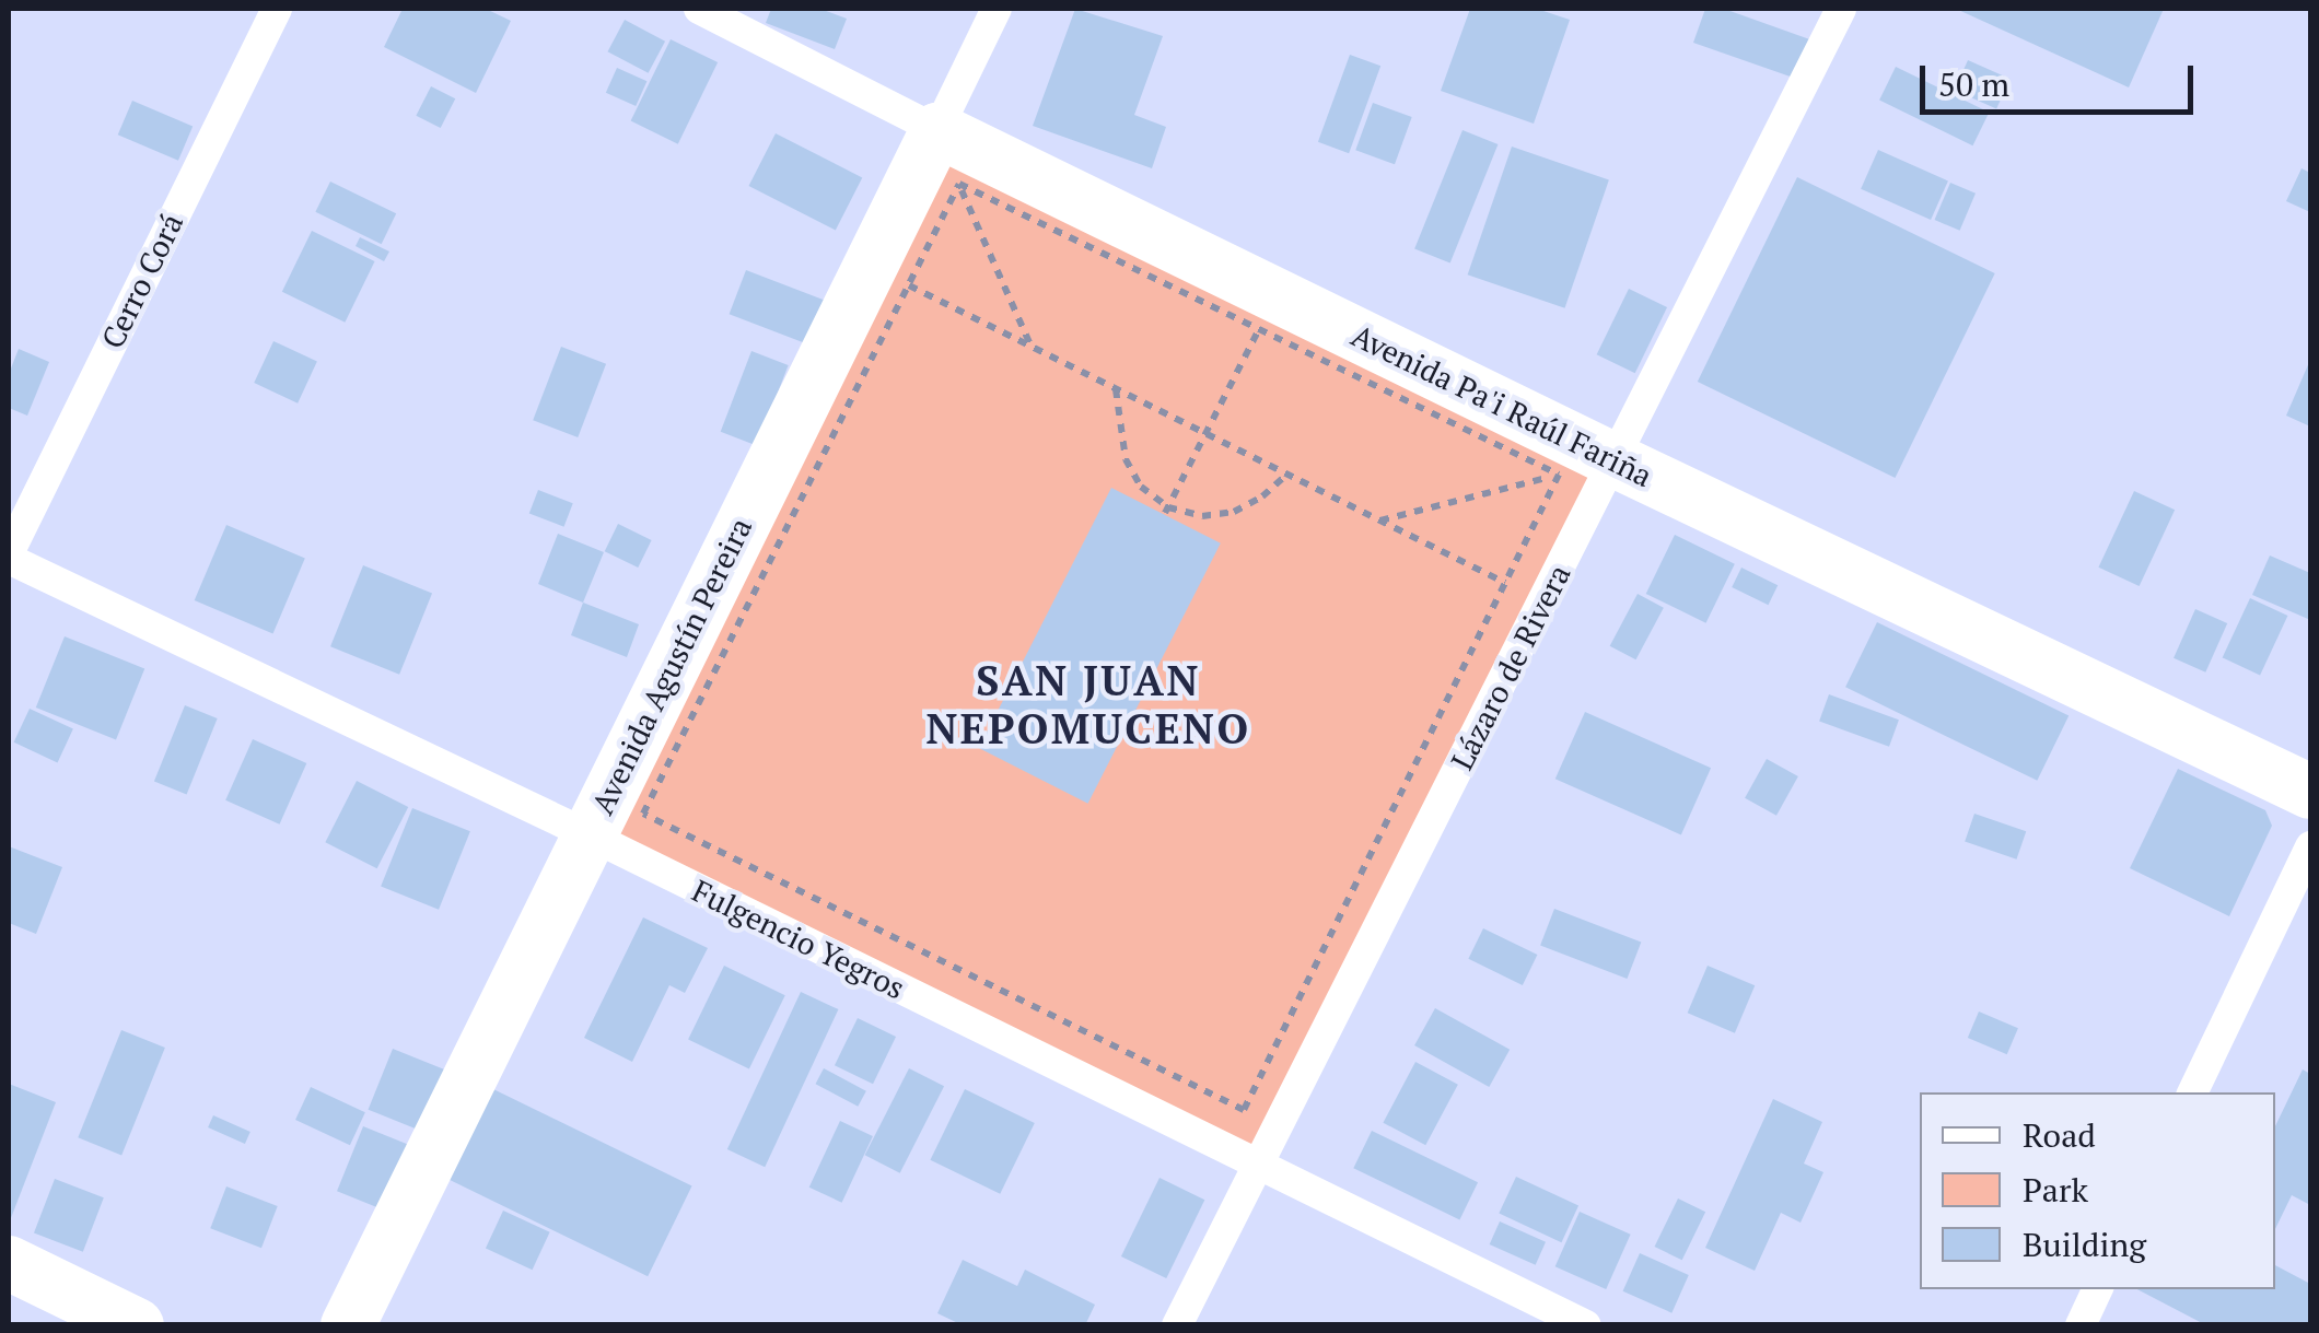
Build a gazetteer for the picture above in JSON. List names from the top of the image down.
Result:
{
  "streets": {
    "highway": ["Avenida Pa'i Raúl Fariña", "Avenida Agustín Pereira"],
    "street": ["Cerro Corá", "Lázaro de Rivera", "Fulgencio Yegros"]
  },
  "crossings": [
    ["Cerro Corá", "Fulgencio Yegros"],
    ["Avenida Pa'i Raúl Fariña", "Avenida Agustín Pereira"],
    ["Avenida Pa'i Raúl Fariña", "Lázaro de Rivera"],
    ["Avenida Agustín Pereira", "Fulgencio Yegros"],
    ["Lázaro de Rivera", "Fulgencio Yegros"]
  ],
  "districts": ["SAN JUAN NEPOMUCENO"],
  "legend": ["Road", "Park", "Building"],
  "scale_bar": "50 m"
}
